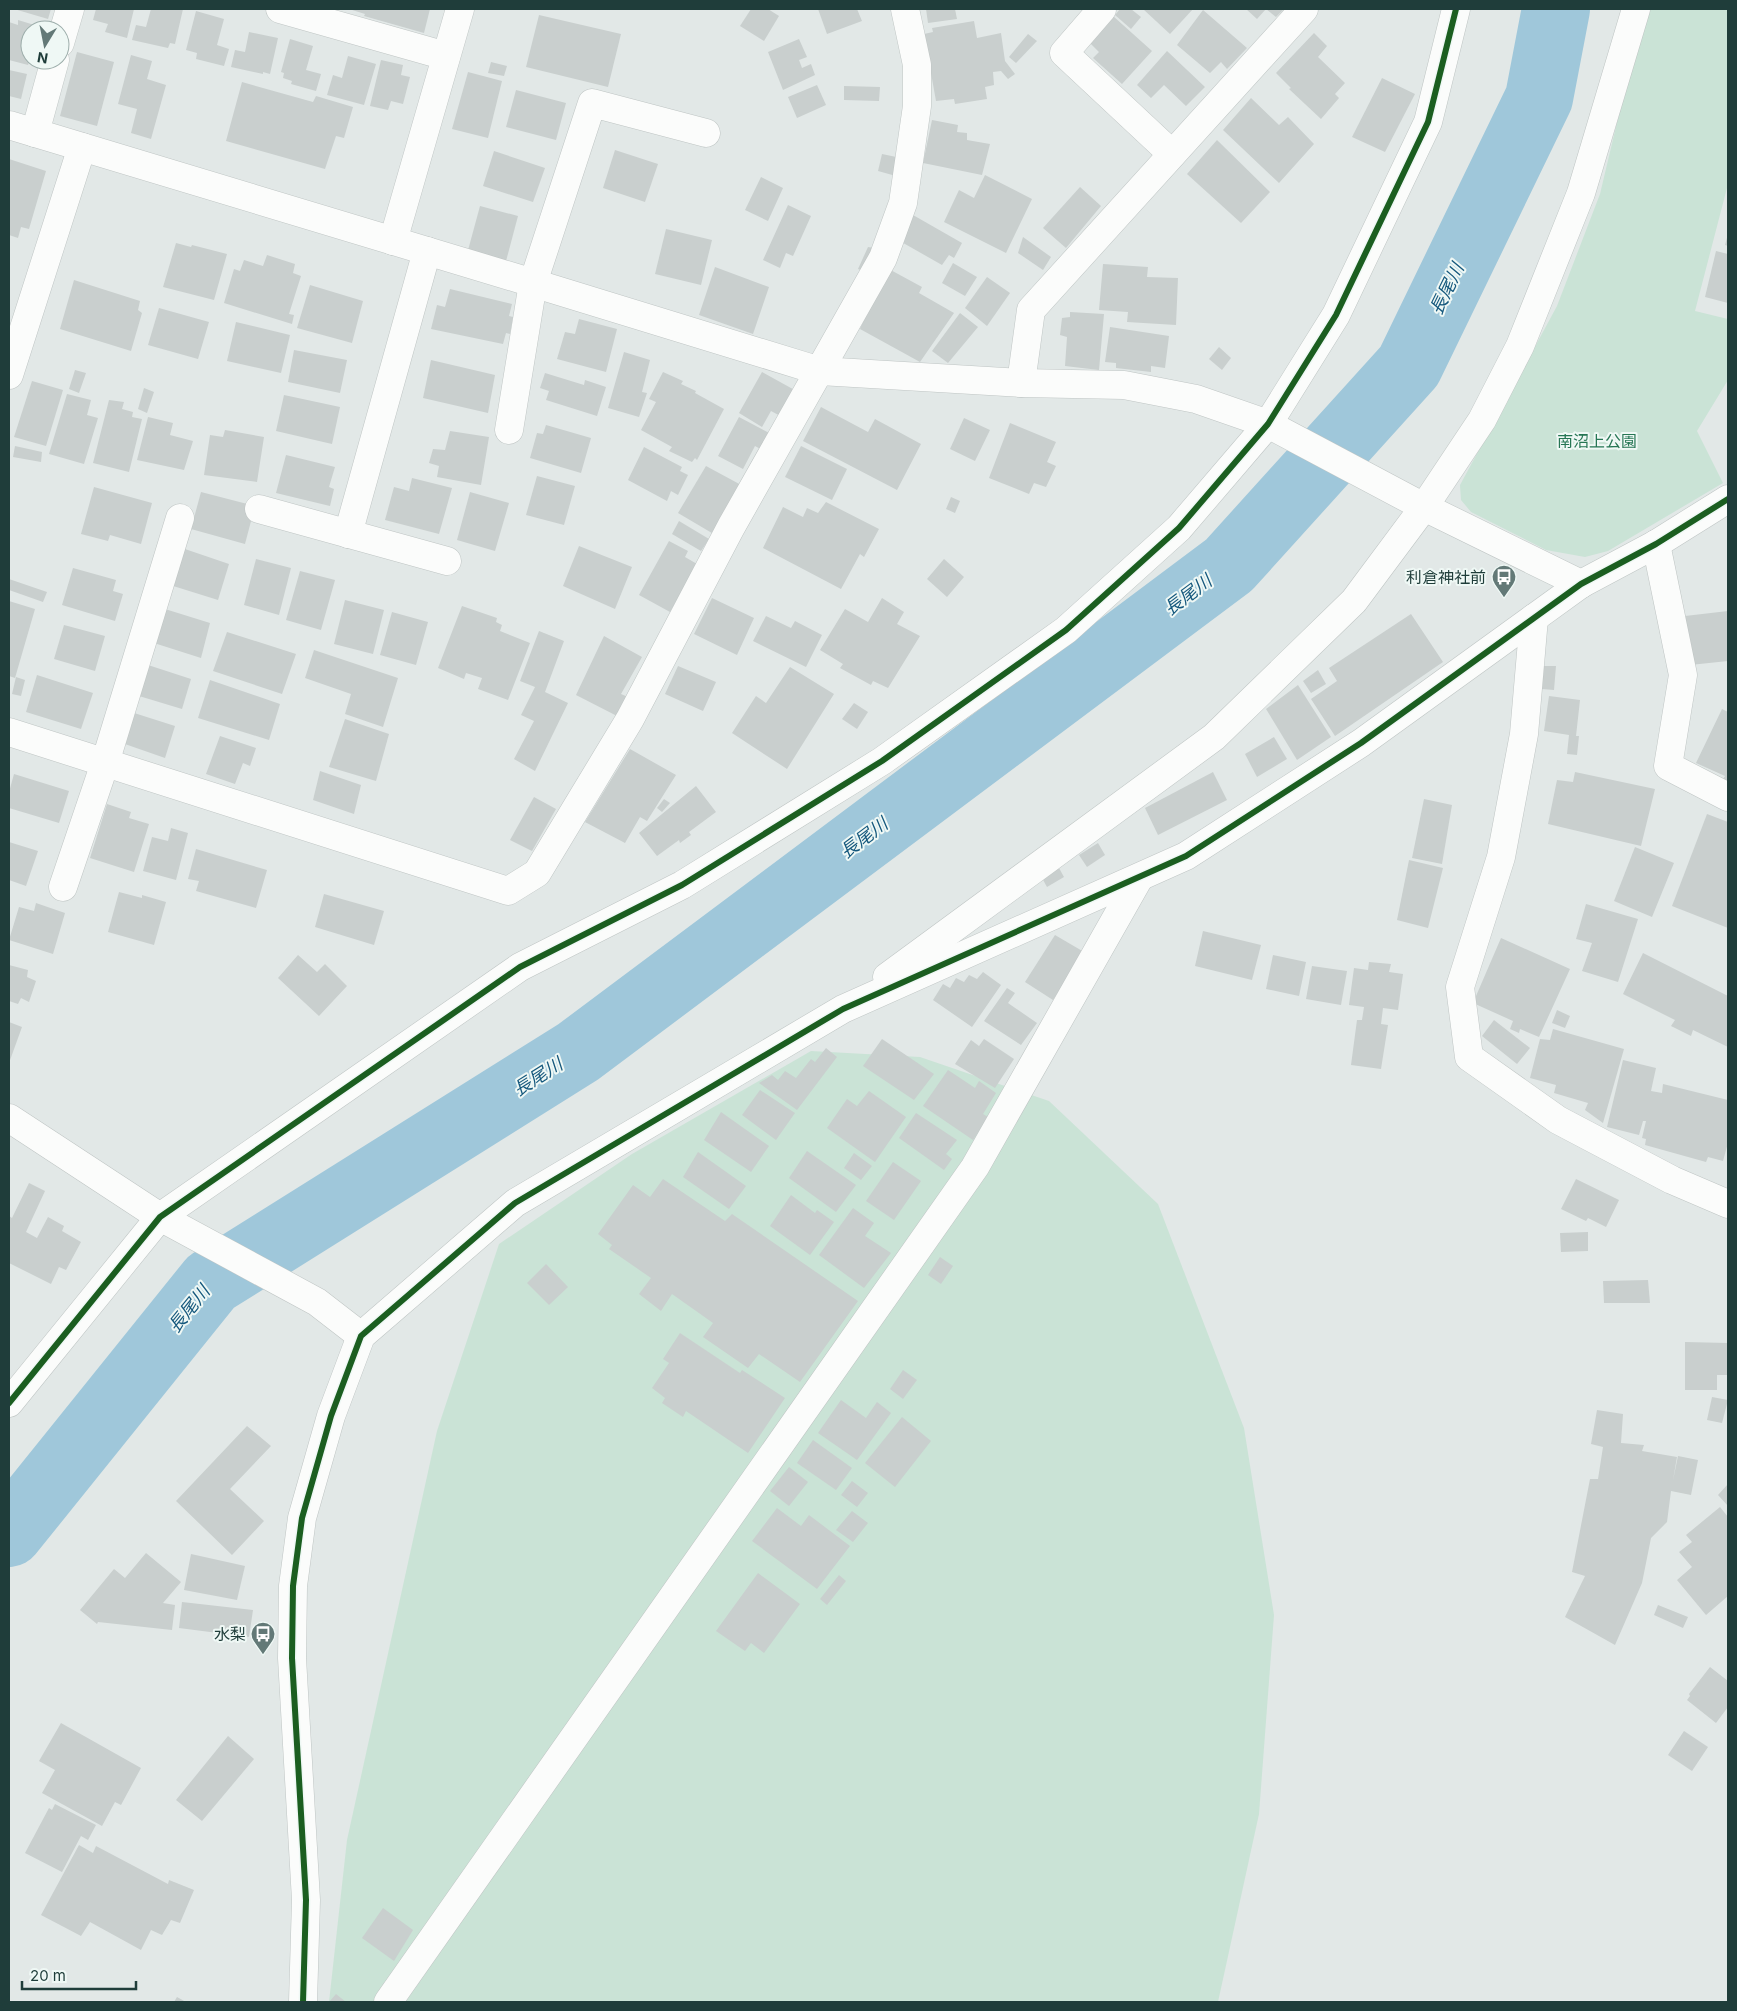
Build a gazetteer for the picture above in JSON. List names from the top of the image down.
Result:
{
  "water": ["長尾川"],
  "parks": ["南沼上公園"],
  "places": {
    "bus stop": ["利倉神社前", "水梨"]
  },
  "scale_bar": "20 m",
  "north": "bottom"
}
